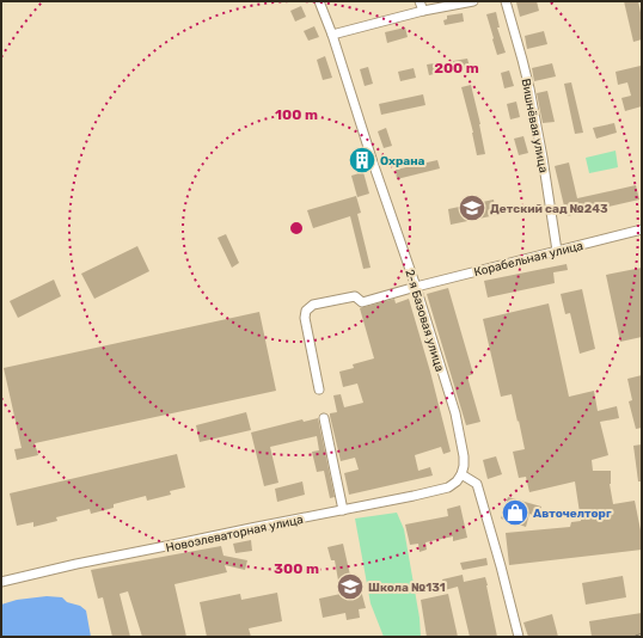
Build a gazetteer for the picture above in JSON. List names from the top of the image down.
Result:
{
  "streets": {
    "street": [
      "Вишнёвая улица",
      "Корабельная улица",
      "2-я Базовая улица",
      "Новоэлеваторная улица"
    ]
  },
  "crossings": [
    ["Вишнёвая улица", "Корабельная улица"],
    ["Корабельная улица", "2-я Базовая улица"],
    ["2-я Базовая улица", "Новоэлеваторная улица"]
  ],
  "places": {
    "building": ["Охрана"],
    "school or university": ["Детский сад №243", "Школа №131"],
    "shop": ["Авточелторг"]
  },
  "rings": ["200 m", "100 m", "300 m"]
}
